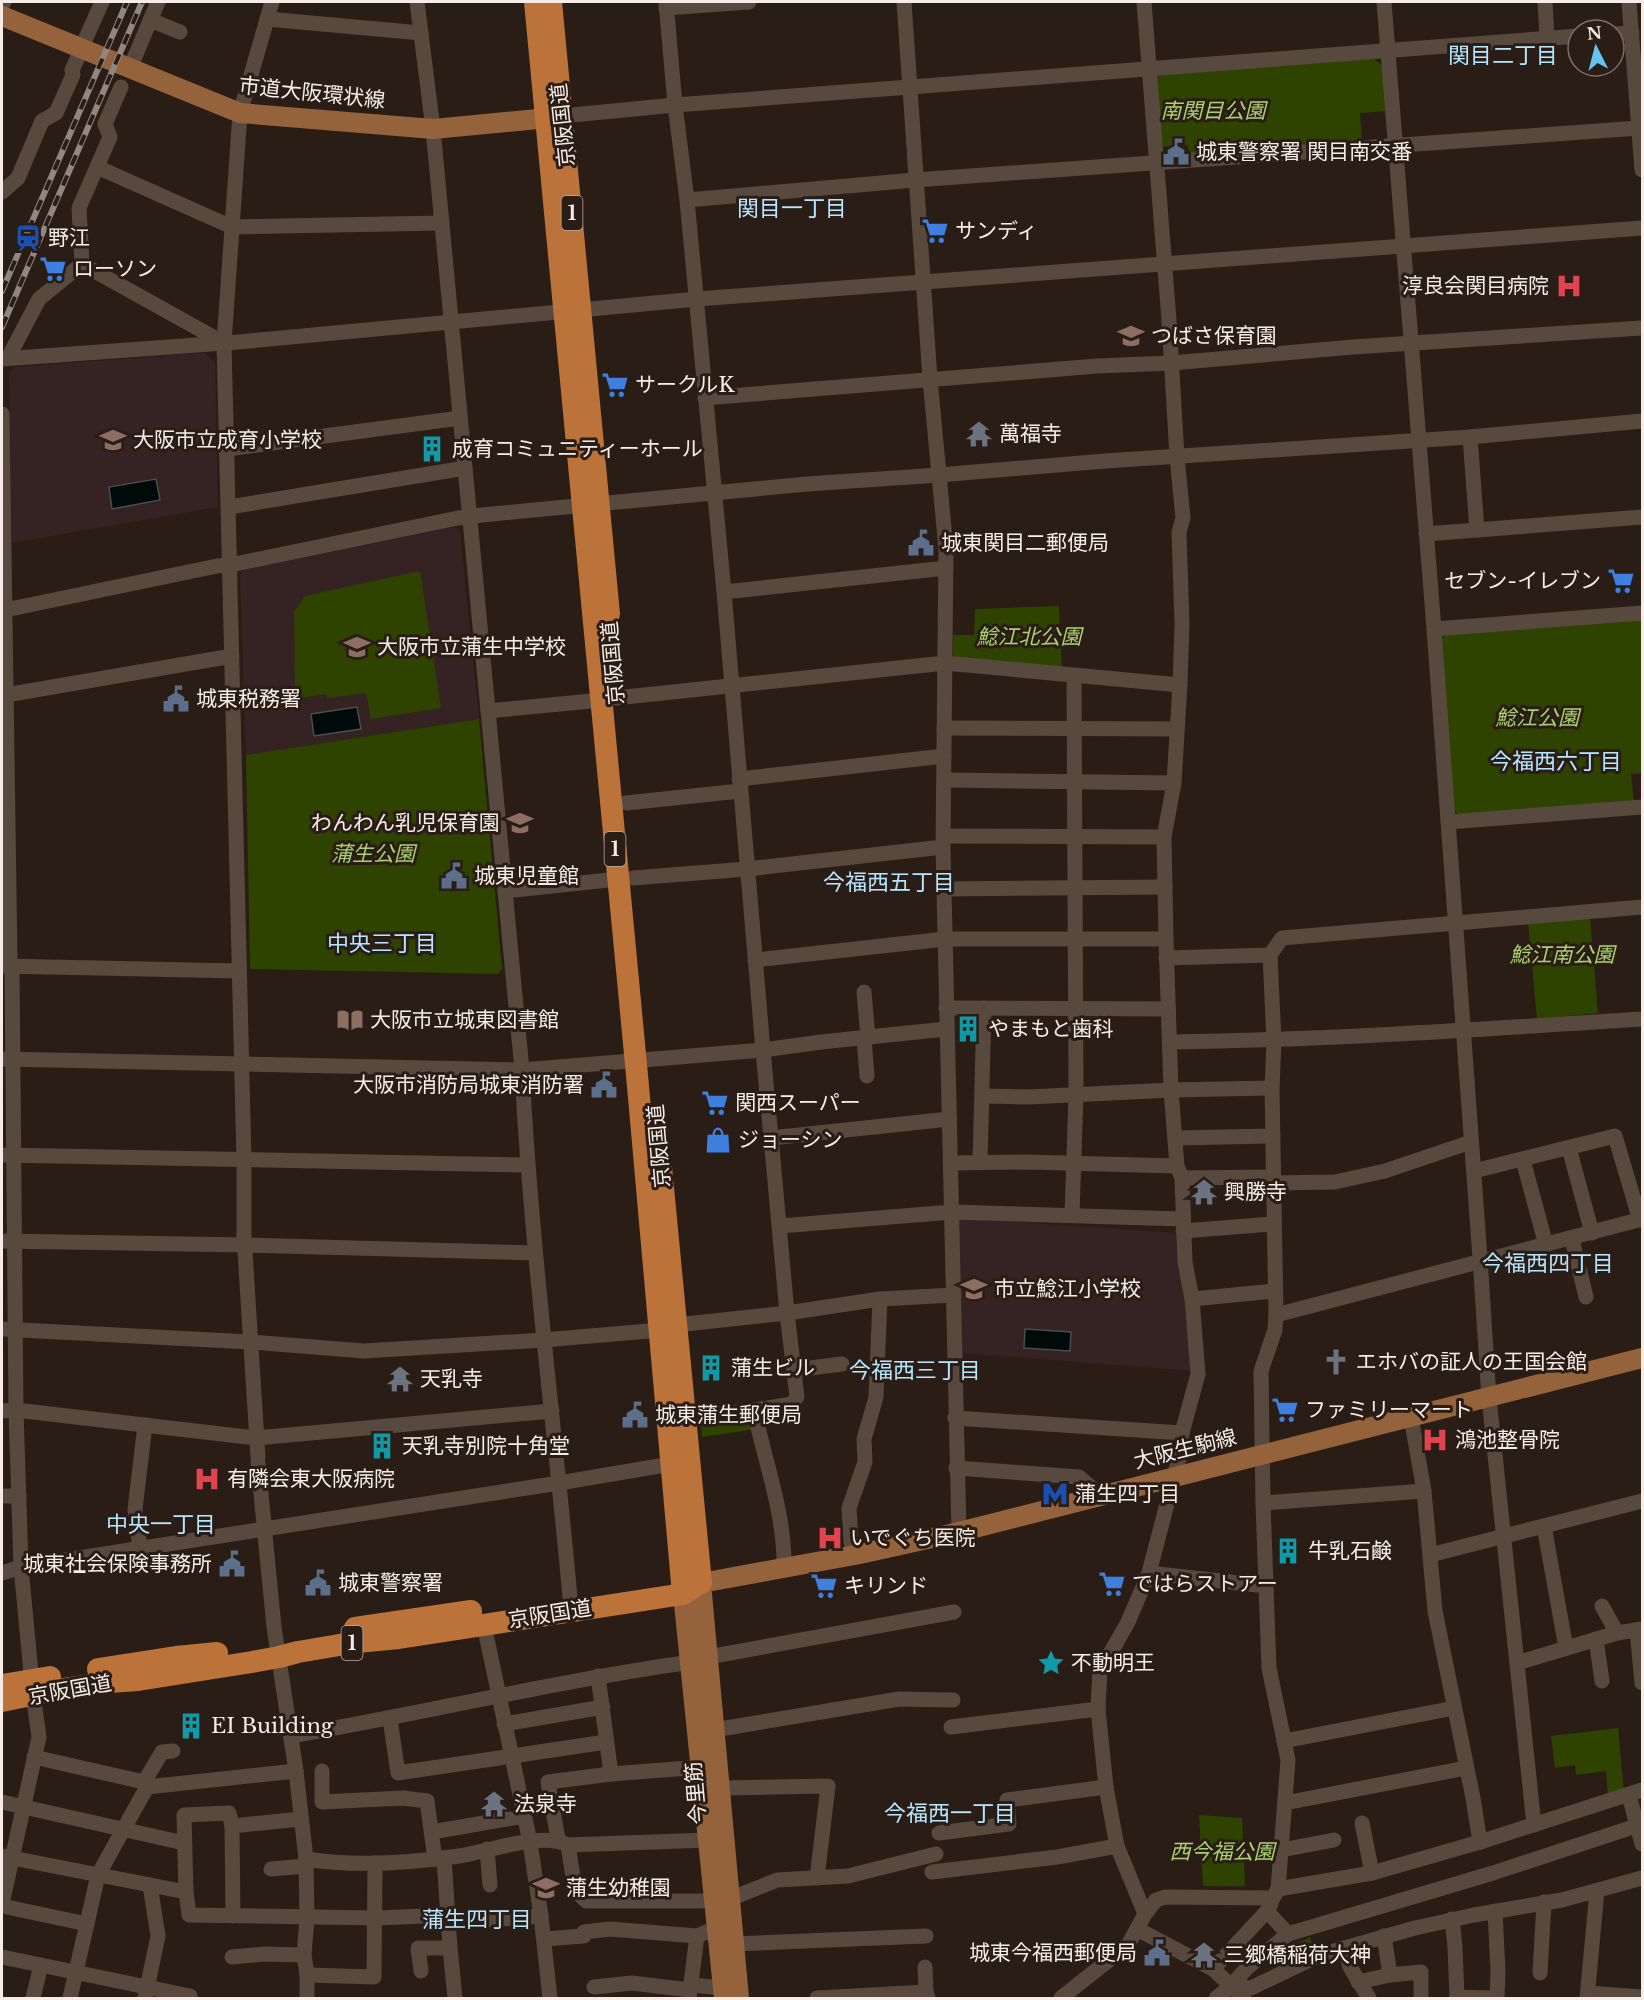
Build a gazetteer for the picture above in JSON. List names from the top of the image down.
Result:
{
  "streets": {
    "highway": ["京阪国道", "1"],
    "main road": ["市道大阪環状線", "大阪生駒線", "今里筋"]
  },
  "crossings": [
    ["市道大阪環状線", "京阪国道"],
    ["京阪国道", "大阪生駒線"],
    ["京阪国道", "今里筋"],
    ["大阪生駒線", "今里筋"]
  ],
  "districts": [
    "関目二丁目",
    "関目一丁目",
    "今福西六丁目",
    "今福西五丁目",
    "中央三丁目",
    "今福西四丁目",
    "今福西三丁目",
    "中央一丁目",
    "今福西一丁目",
    "蒲生四丁目"
  ],
  "parks": [
    "南関目公園",
    "鯰江北公園",
    "鯰江公園",
    "蒲生公園",
    "鯰江南公園",
    "西今福公園"
  ],
  "places": {
    "public building": [
      "城東警察署 関目南交番",
      "城東関目二郵便局",
      "城東税務署",
      "城東児童館",
      "大阪市消防局城東消防署",
      "城東蒲生郵便局",
      "城東社会保険事務所",
      "城東警察署",
      "城東今福西郵便局"
    ],
    "supermarket": [
      "サンディ",
      "ローソン",
      "サークルK",
      "セブン-イレブン",
      "関西スーパー",
      "ファミリーマート",
      "ではらストアー",
      "キリンド"
    ],
    "station": ["野江"],
    "hospital": [
      "淳良会関目病院",
      "鴻池整骨院",
      "有隣会東大阪病院",
      "いでぐち医院"
    ],
    "school or university": [
      "つばさ保育園",
      "大阪市立成育小学校",
      "大阪市立蒲生中学校",
      "わんわん乳児保育園",
      "市立鯰江小学校",
      "蒲生幼稚園"
    ],
    "temple": [
      "萬福寺",
      "興勝寺",
      "天乳寺",
      "法泉寺",
      "三郷橋稲荷大神"
    ],
    "building": [
      "成育コミュニティーホール",
      "やまもと歯科",
      "蒲生ビル",
      "天乳寺別院十角堂",
      "牛乳石鹸",
      "EI Building"
    ],
    "library": ["大阪市立城東図書館"],
    "shop": ["ジョーシン"],
    "church": ["エホバの証人の王国会館"],
    "metro station": ["蒲生四丁目"],
    "place": ["不動明王"]
  },
  "north": "top"
}
